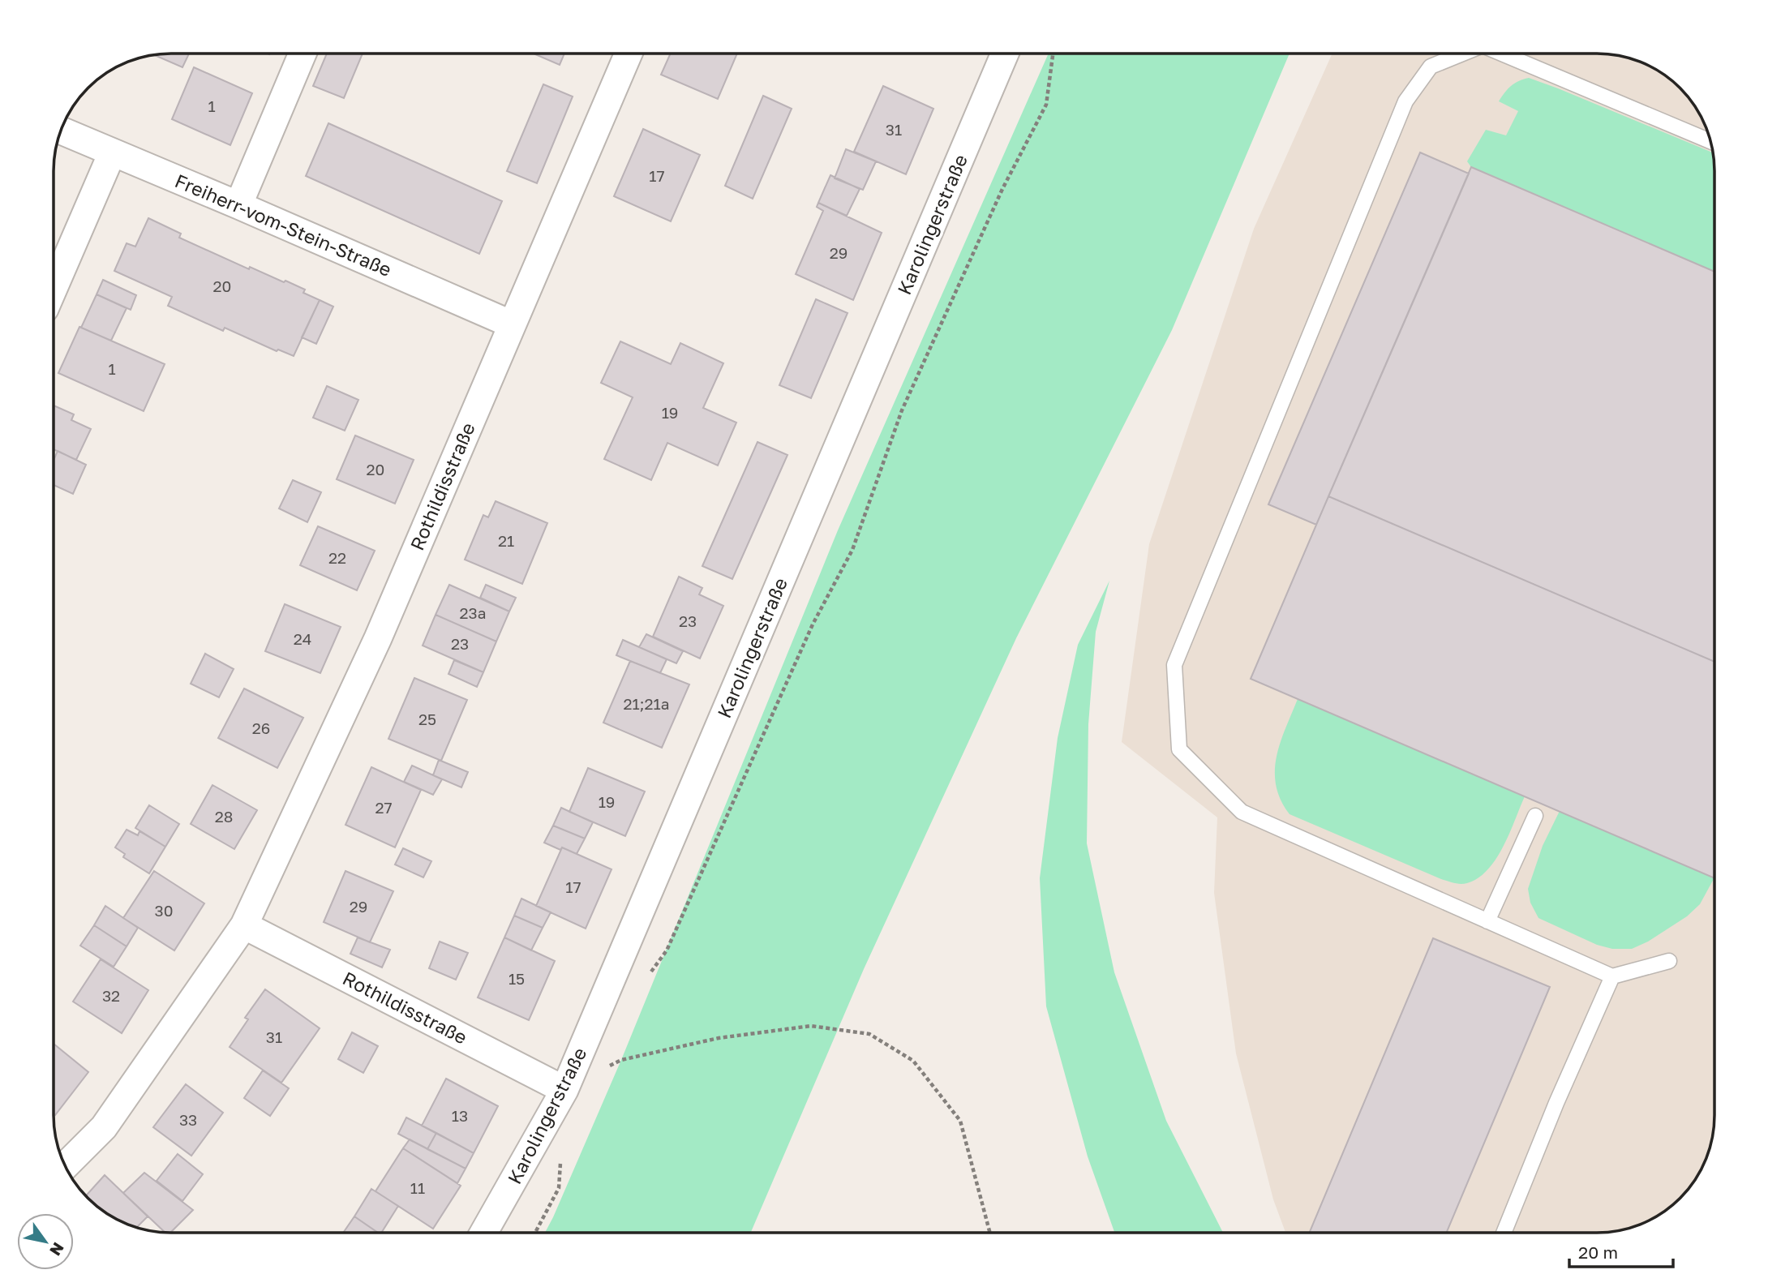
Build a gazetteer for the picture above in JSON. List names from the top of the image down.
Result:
{
  "streets": {
    "street": ["Karolingerstraße", "Freiherr-vom-Stein-Straße", "Rothildisstraße"]
  },
  "crossings": [
    ["Karolingerstraße", "Rothildisstraße"],
    ["Freiherr-vom-Stein-Straße", "Rothildisstraße"]
  ],
  "house_numbers": [
    "1",
    "31",
    "17",
    "29",
    "20",
    "1",
    "19",
    "20",
    "21",
    "22",
    "23a",
    "23",
    "24",
    "23",
    "21;21a",
    "25",
    "26",
    "19",
    "27",
    "28",
    "17",
    "29",
    "30",
    "15",
    "32",
    "31",
    "13",
    "33",
    "11"
  ],
  "scale_bar": "20 m",
  "north": "bottom right"
}
